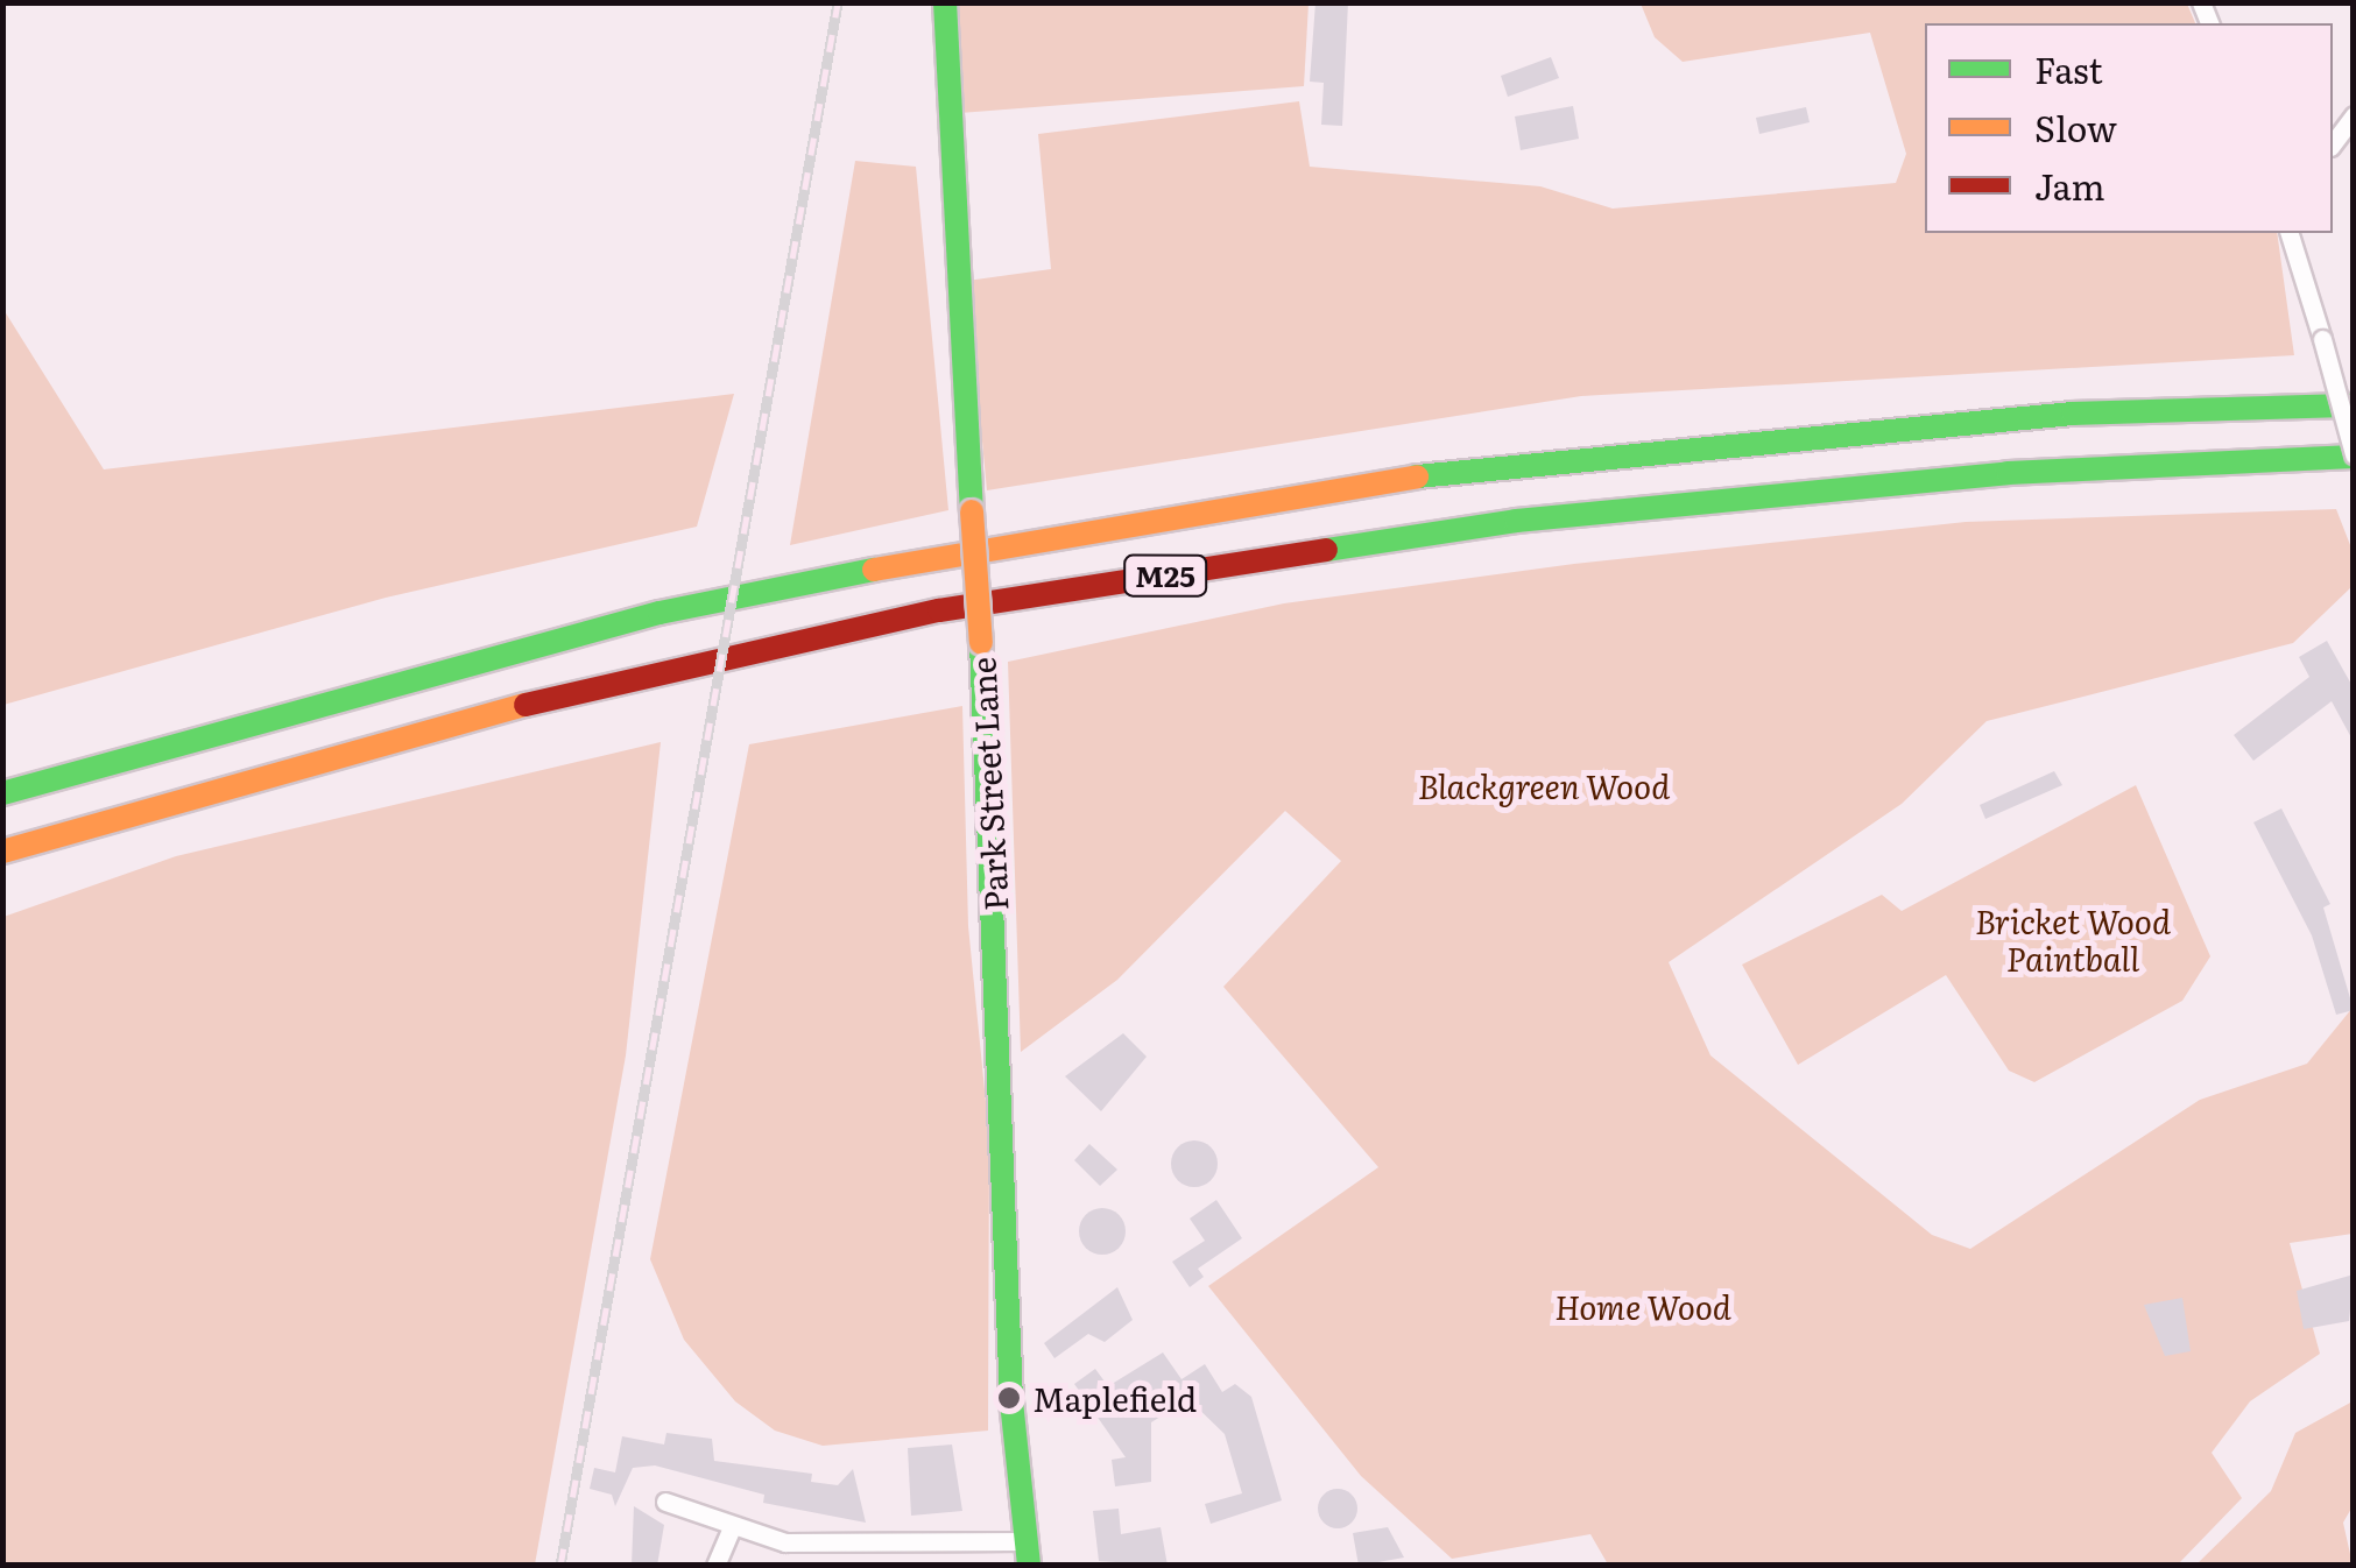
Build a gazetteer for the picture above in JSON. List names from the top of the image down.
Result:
{
  "streets": {
    "main road": ["M25", "Park Street Lane"]
  },
  "parks": ["Blackgreen Wood", "Bricket Wood Paintball", "Home Wood"],
  "places": ["Maplefield"],
  "legend": ["Fast", "Slow", "Jam"]
}
